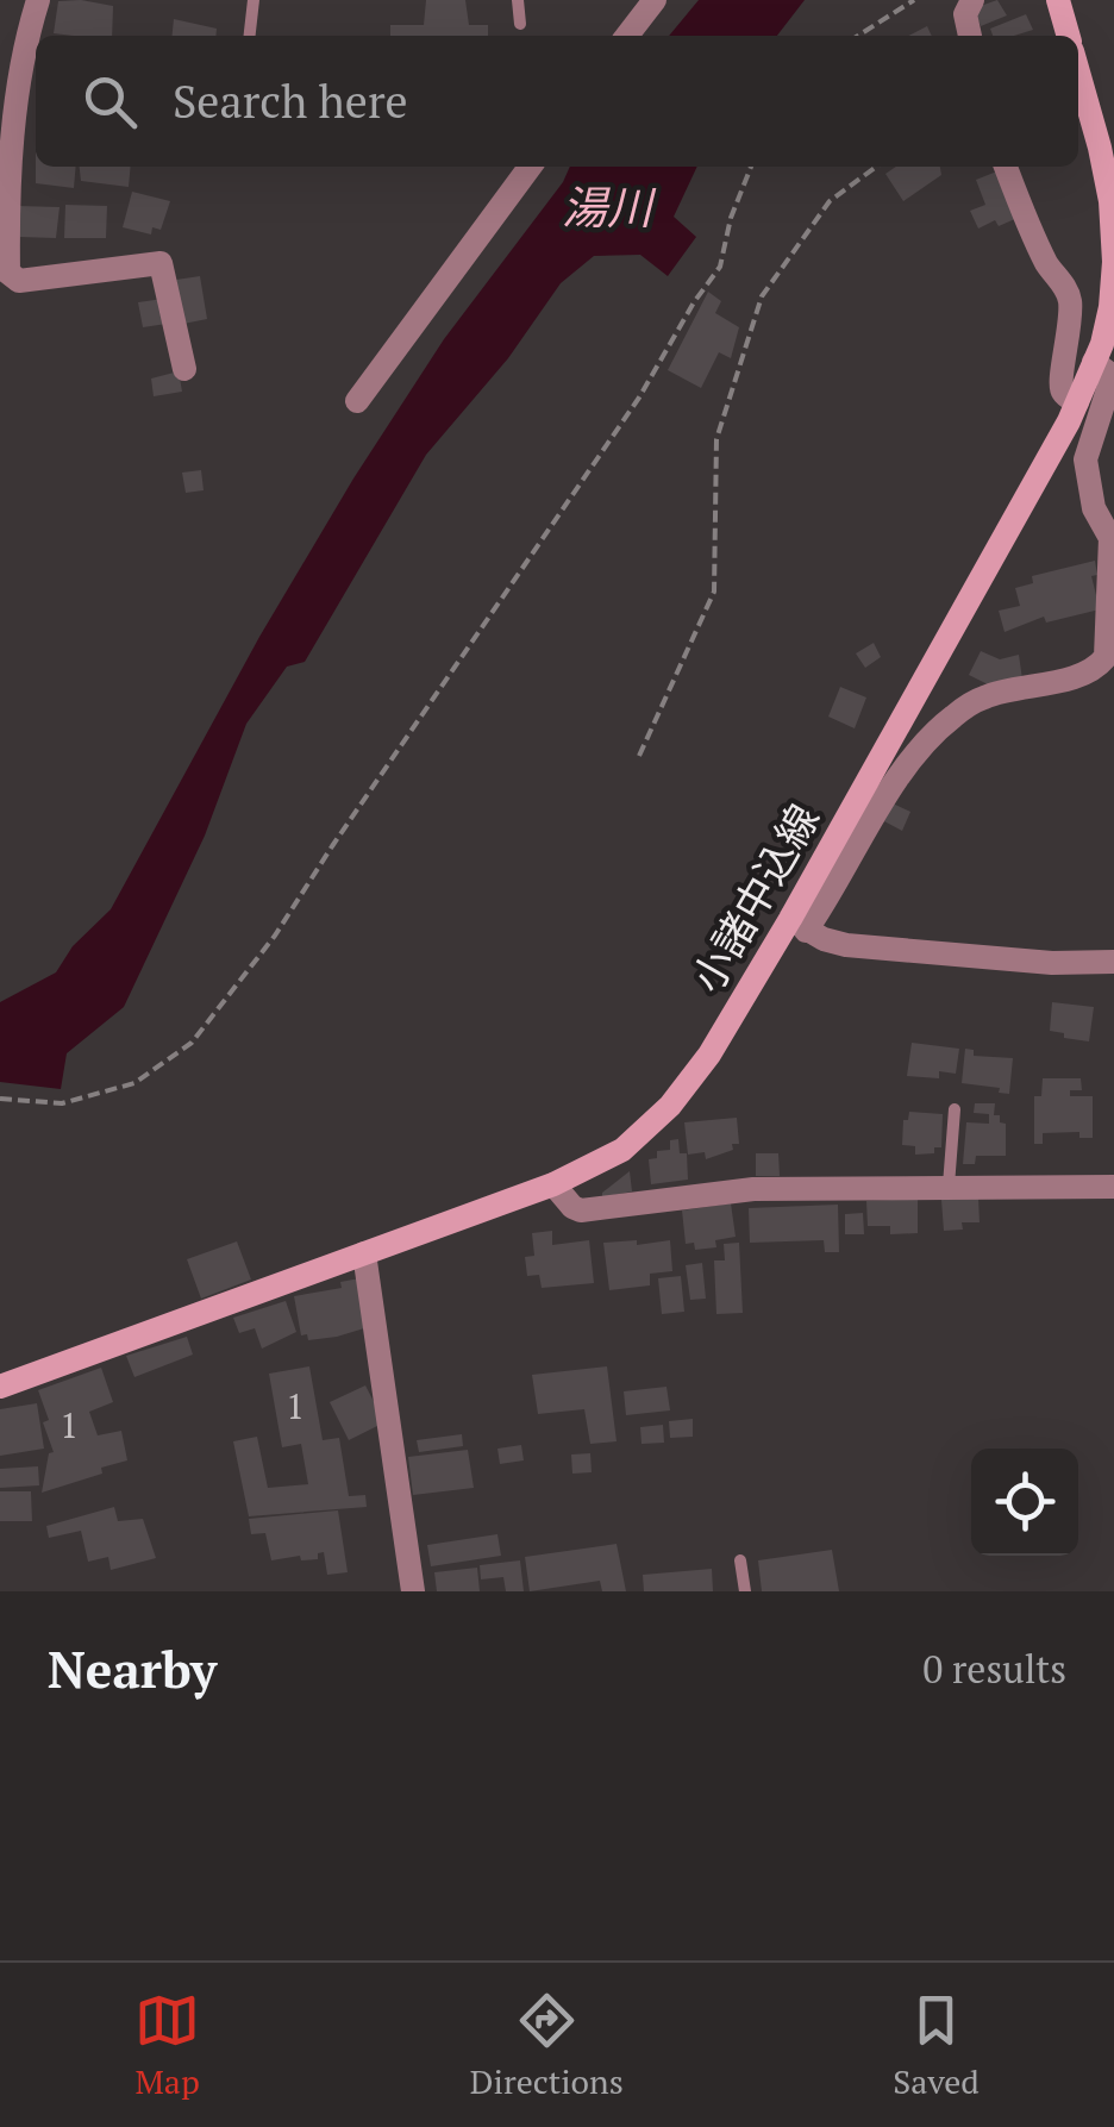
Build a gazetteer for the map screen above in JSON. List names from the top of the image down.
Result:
{
  "streets": {
    "main road": ["小諸中込線"]
  },
  "water": ["湯川"],
  "house_numbers": ["1", "1"],
  "page": {
    "search": "Search here",
    "heading": ["Nearby", "0 results"],
    "nav": ["Map", "Directions", "Saved"]
  }
}
